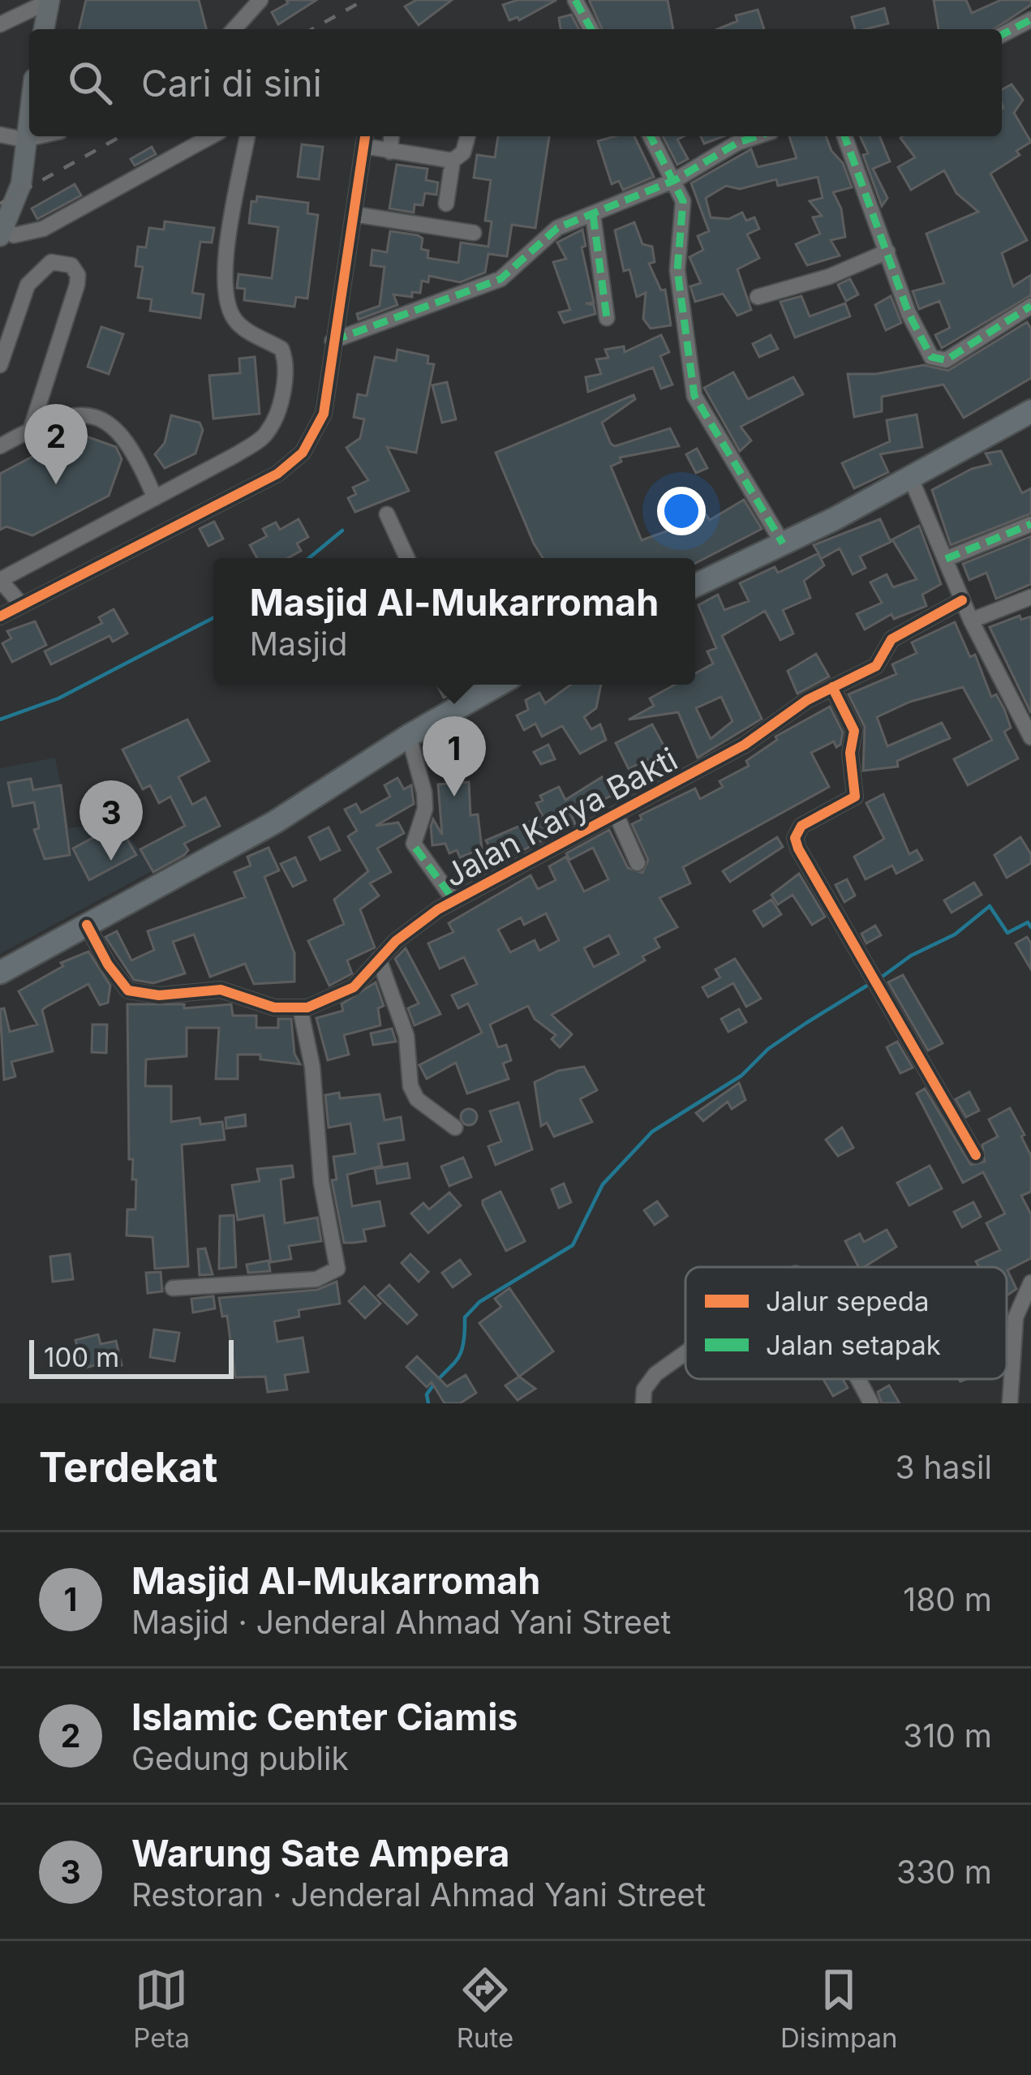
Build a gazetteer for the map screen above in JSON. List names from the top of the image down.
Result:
{
  "streets": {
    "street": ["Jalan Karya Bakti"]
  },
  "legend": ["Jalur sepeda", "Jalan setapak"],
  "scale_bar": "100 m",
  "page": {
    "search": "Cari di sini",
    "pins": ["2", "1", "3"],
    "popup": ["Masjid Al-Mukarromah", "Masjid"],
    "scale": "100 m",
    "heading": ["Terdekat", "3 hasil"],
    "list": [
      {
        "mark": "1",
        "name": "Masjid Al-Mukarromah",
        "note": "Masjid · Jenderal Ahmad Yani Street",
        "value": "180 m"
      },
      {
        "mark": "2",
        "name": "Islamic Center Ciamis",
        "note": "Gedung publik",
        "value": "310 m"
      },
      {
        "mark": "3",
        "name": "Warung Sate Ampera",
        "note": "Restoran · Jenderal Ahmad Yani Street",
        "value": "330 m"
      }
    ],
    "nav": ["Peta", "Rute", "Disimpan"]
  }
}
